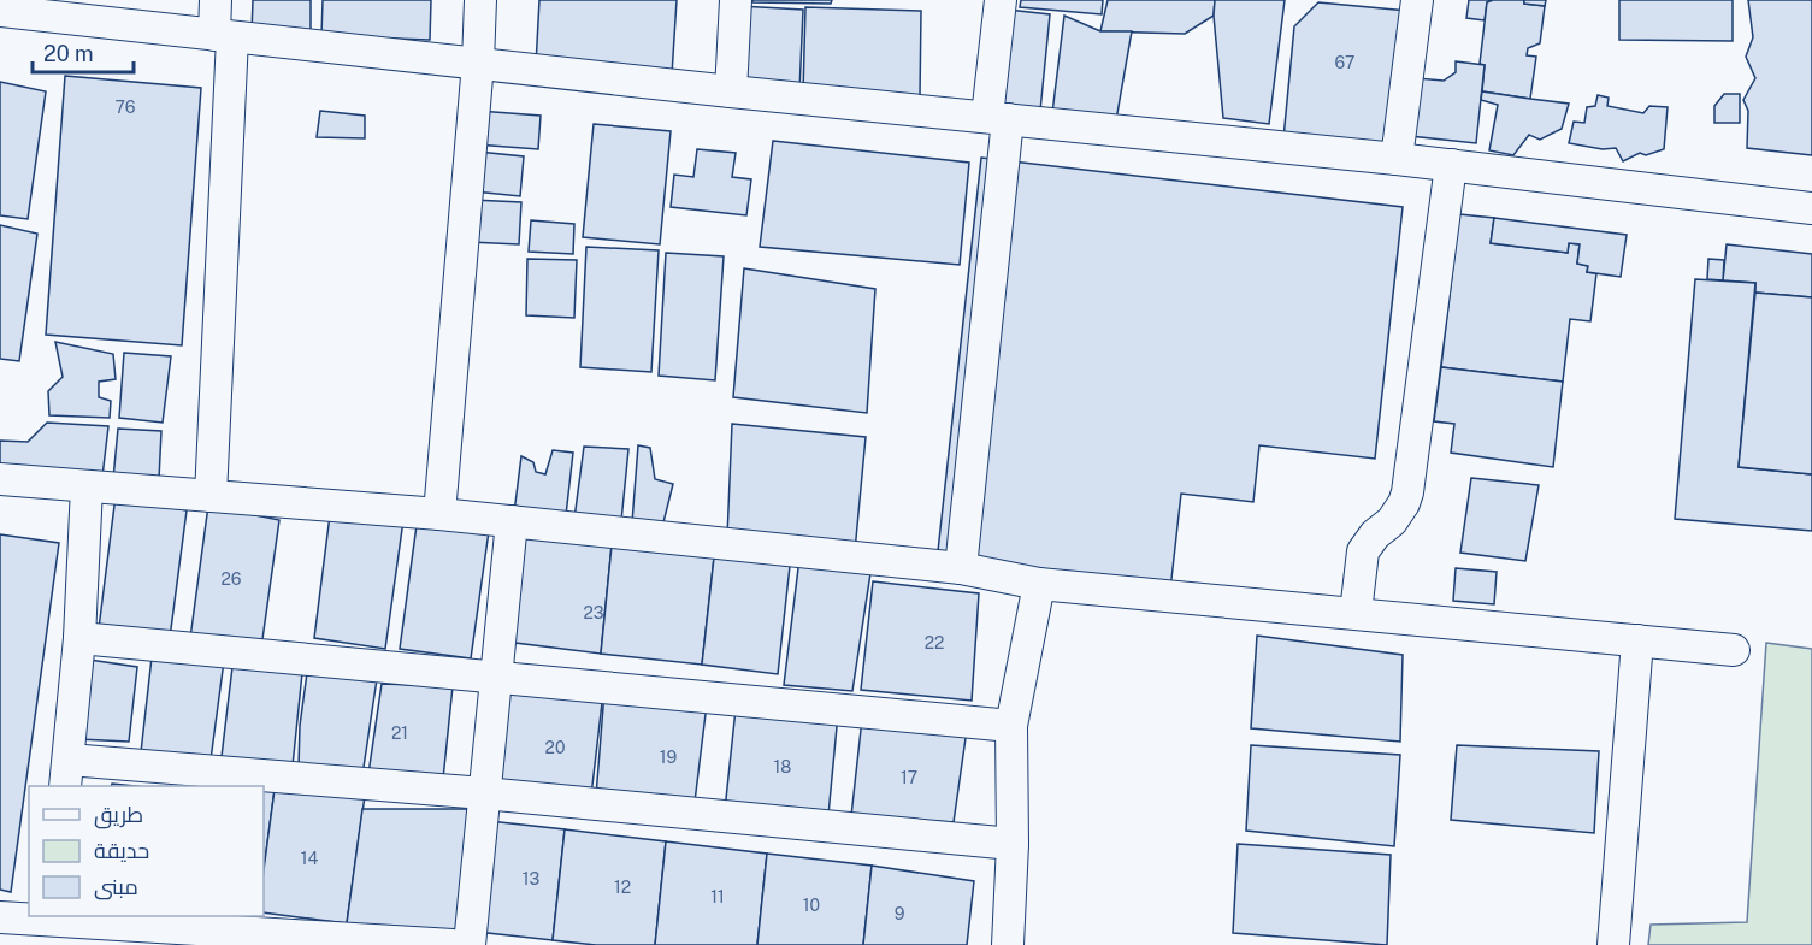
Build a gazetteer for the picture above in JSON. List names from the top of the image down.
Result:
{
  "house_numbers": [
    "67",
    "76",
    "26",
    "23",
    "22",
    "21",
    "20",
    "19",
    "18",
    "17",
    "14",
    "13",
    "12",
    "11",
    "10",
    "9"
  ],
  "legend": ["طريق", "حديقة", "مبنى"],
  "scale_bar": "20 m"
}
